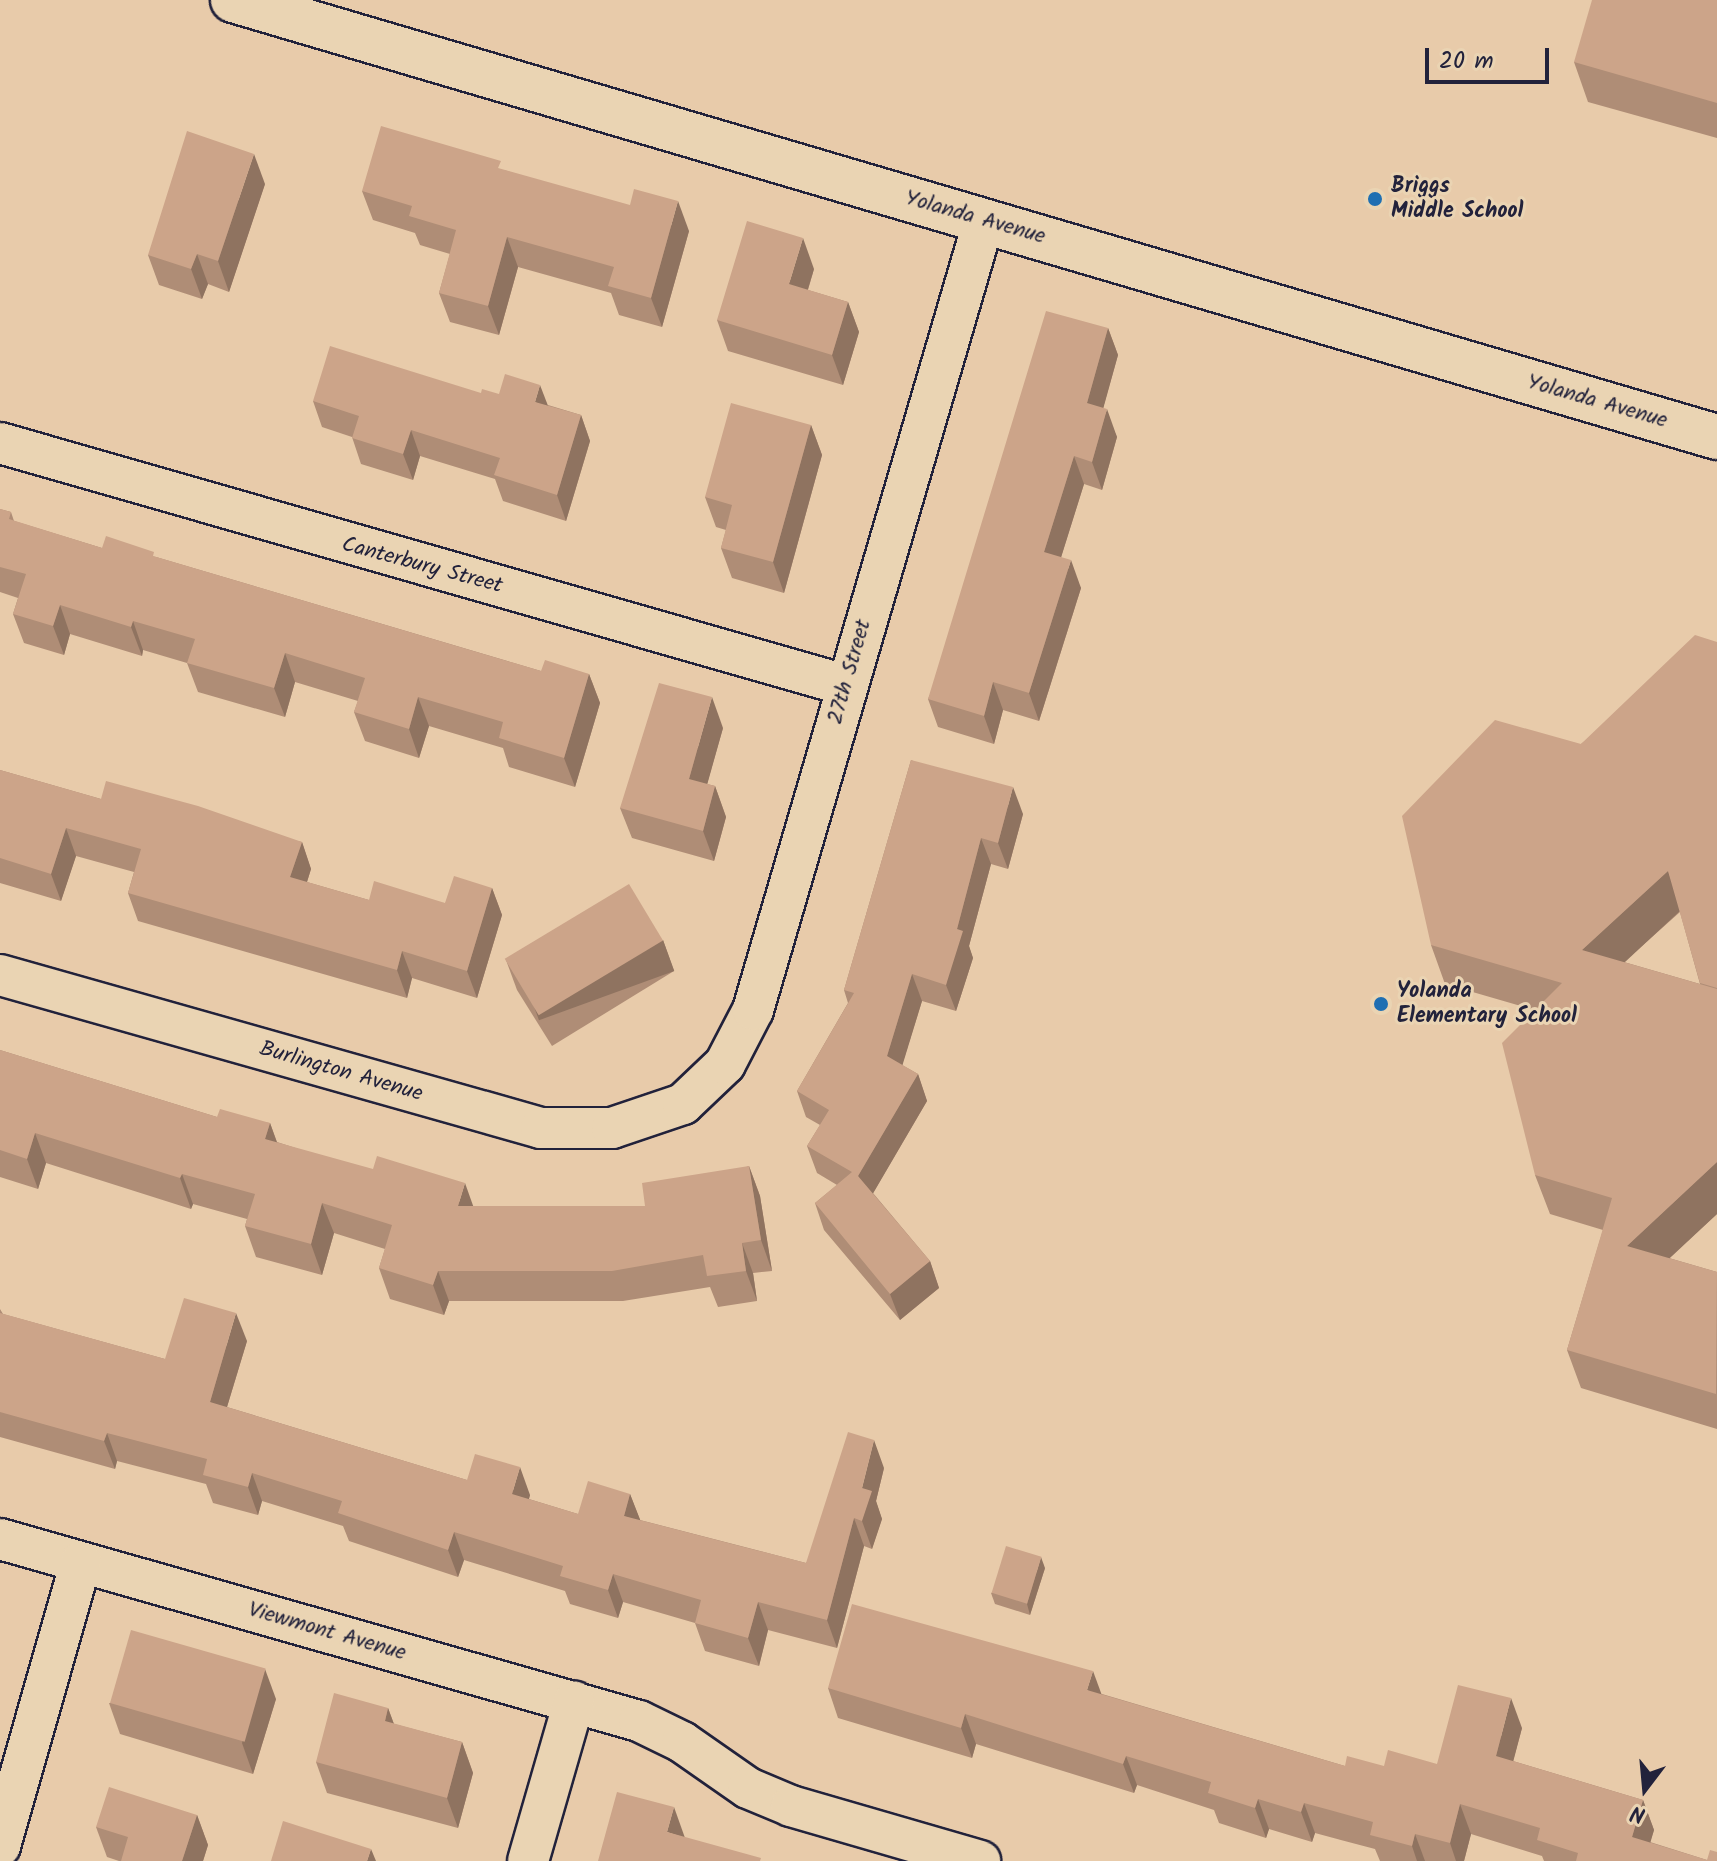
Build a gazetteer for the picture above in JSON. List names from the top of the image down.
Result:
{
  "streets": {
    "street": [
      "Yolanda Avenue",
      "Canterbury Street",
      "27th Street",
      "Burlington Avenue",
      "Viewmont Avenue"
    ]
  },
  "crossings": [
    ["Yolanda Avenue", "27th Street"],
    ["Canterbury Street", "27th Street"],
    ["27th Street", "Burlington Avenue"]
  ],
  "places": ["Briggs Middle School", "Yolanda Elementary School"],
  "scale_bar": "20 m",
  "north": "bottom"
}
